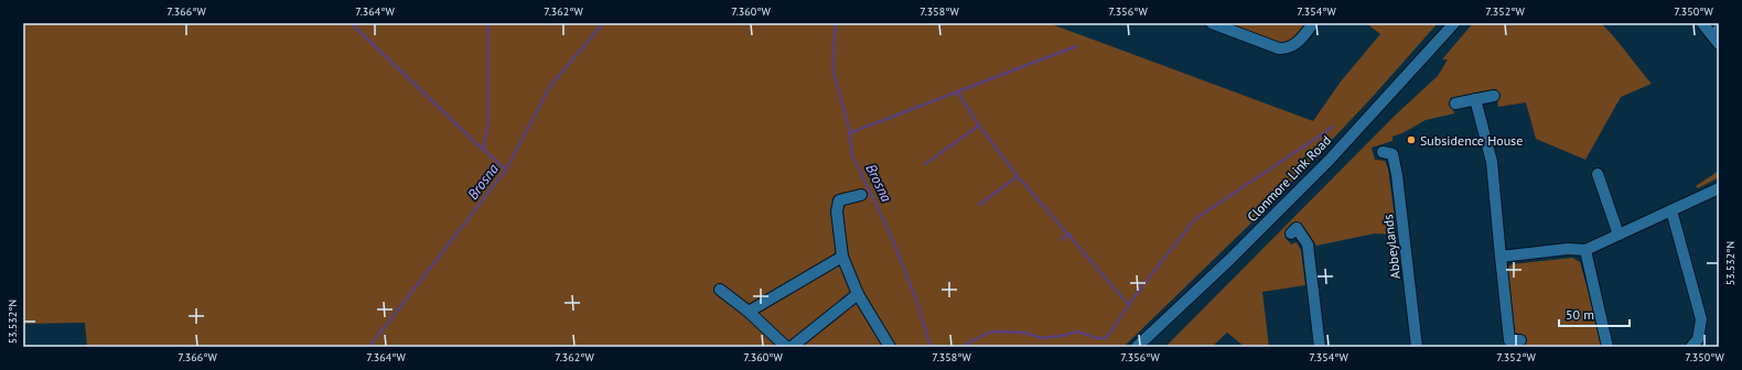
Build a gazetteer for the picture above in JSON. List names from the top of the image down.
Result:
{
  "streets": {
    "street": ["Clonmore Link Road", "Abbeylands"]
  },
  "water": ["Brosna"],
  "places": ["Subsidence House"],
  "scale_bar": "50 m",
  "coordinates": [
    "7.366°W",
    "7.364°W",
    "7.362°W",
    "7.360°W",
    "7.358°W",
    "7.356°W",
    "7.354°W",
    "7.352°W",
    "7.350°W",
    "53.532°N"
  ]
}
